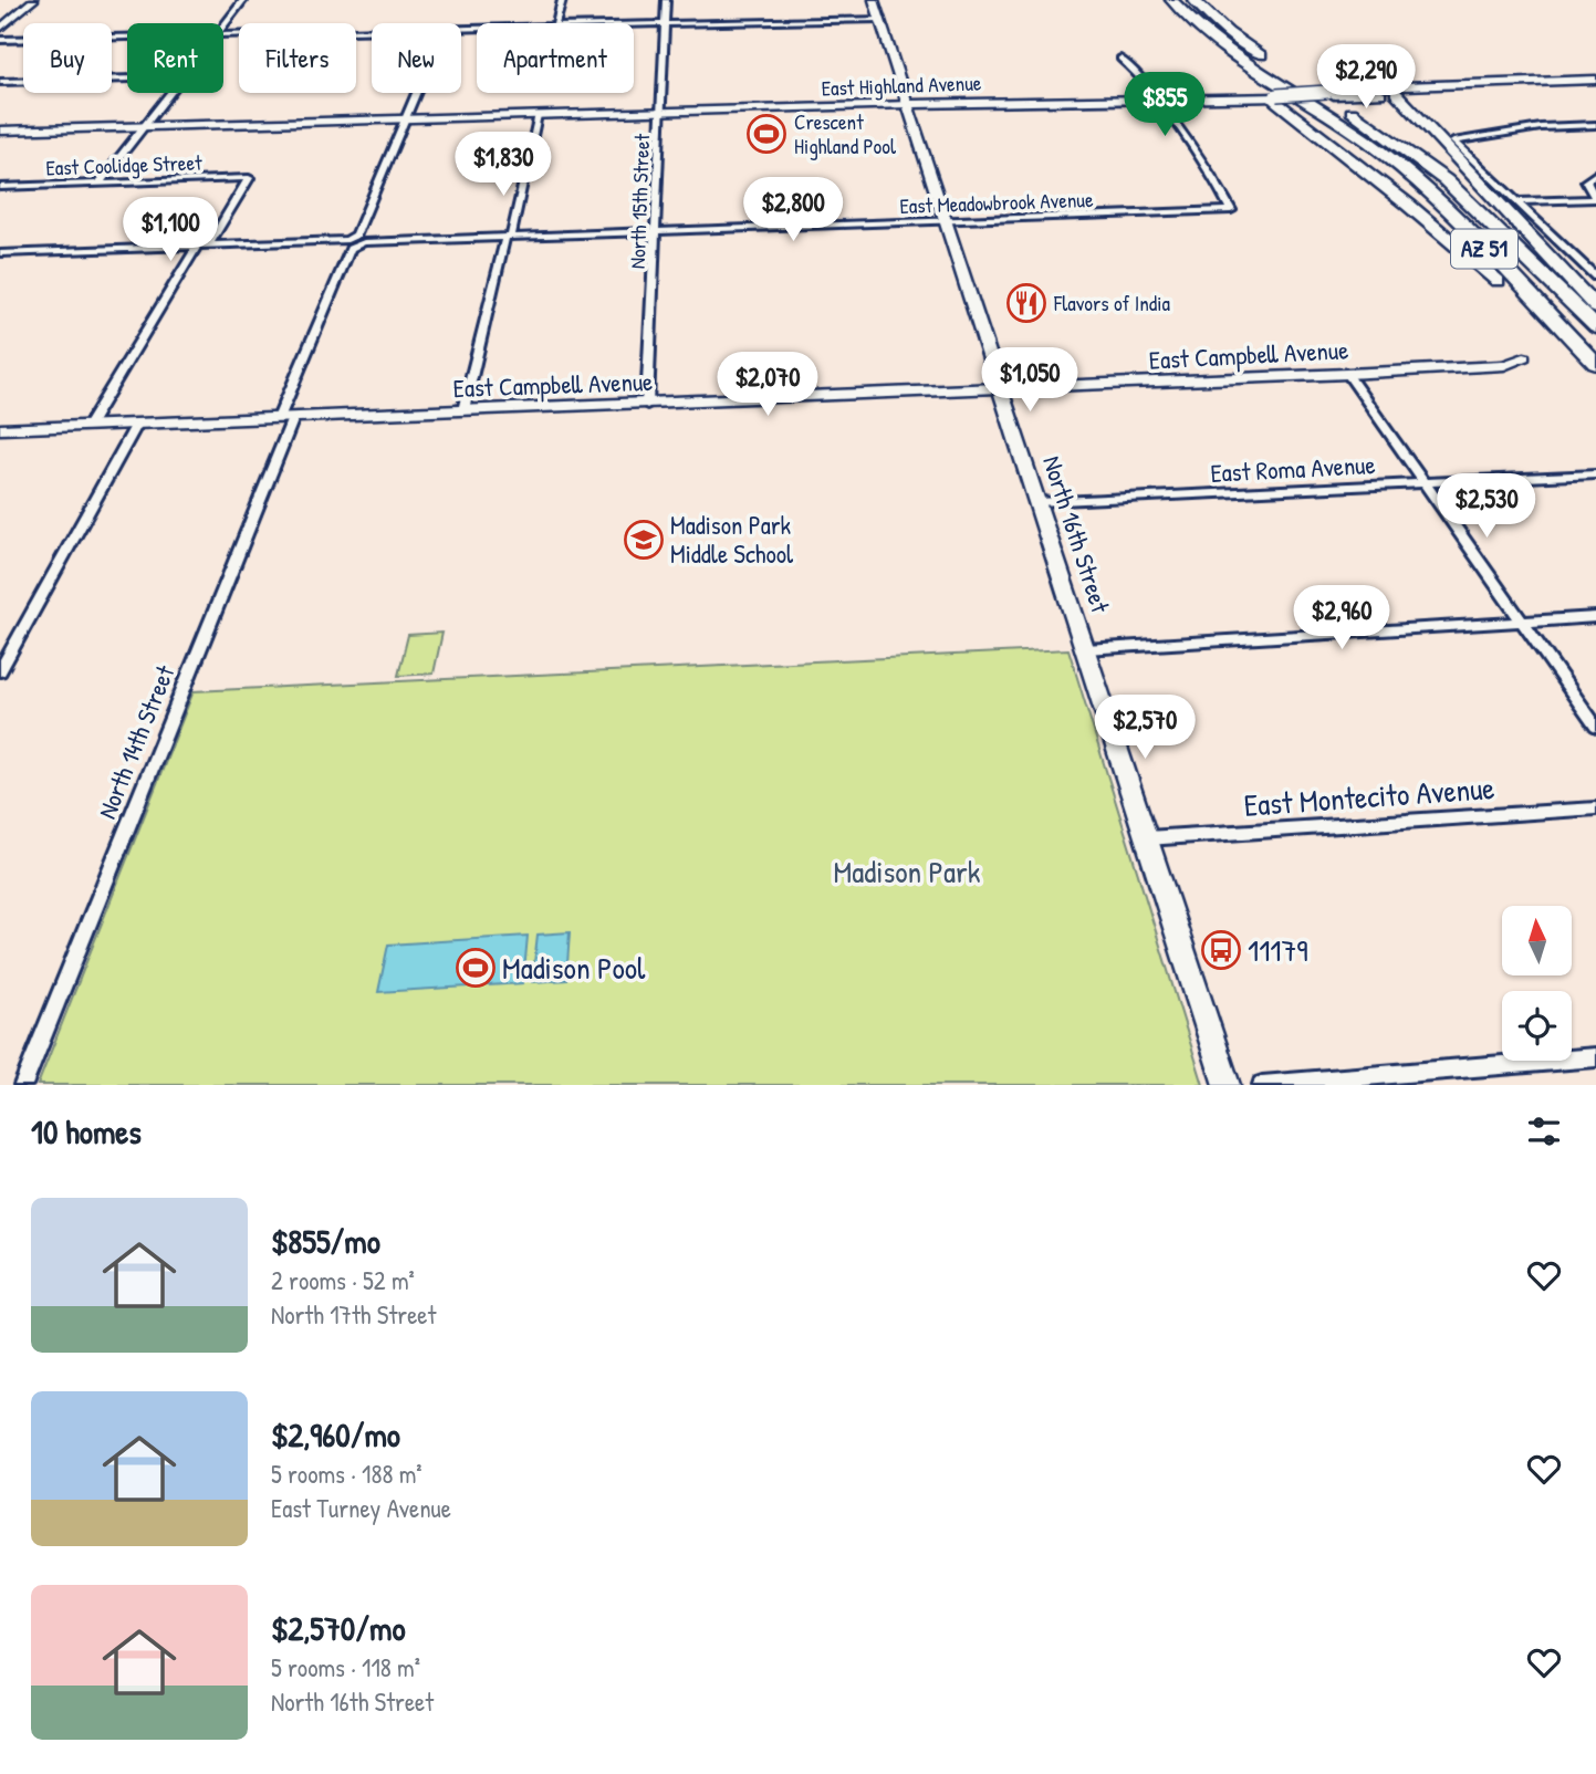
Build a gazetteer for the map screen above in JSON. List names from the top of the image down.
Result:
{
  "streets": {
    "highway": ["AZ 51"],
    "main road": ["East Highland Avenue", "North 16th Street"],
    "street": [
      "East Coolidge Street",
      "North 15th Street",
      "East Meadowbrook Avenue",
      "East Campbell Avenue",
      "East Roma Avenue",
      "North 14th Street",
      "East Montecito Avenue"
    ]
  },
  "crossings": [
    ["East Highland Avenue", "North 15th Street"],
    ["East Highland Avenue", "East Meadowbrook Avenue"],
    ["East Highland Avenue", "North 16th Street"],
    ["North 15th Street", "East Meadowbrook Avenue"],
    ["North 15th Street", "East Campbell Avenue"],
    ["East Meadowbrook Avenue", "North 16th Street"],
    ["East Meadowbrook Avenue", "North 14th Street"],
    ["East Campbell Avenue", "North 16th Street"],
    ["East Campbell Avenue", "North 14th Street"],
    ["East Roma Avenue", "North 16th Street"],
    ["North 16th Street", "East Montecito Avenue"]
  ],
  "parks": ["Madison Park"],
  "places": {
    "sports": ["Crescent Highland Pool", "Madison Pool"],
    "restaurant": ["Flavors of India"],
    "school or university": ["Madison Park Middle School"],
    "bus stop": ["11179"]
  },
  "north": "top",
  "page": {
    "chip": [
      "Buy",
      "Rent",
      "Filters",
      "New",
      "Apartment"
    ],
    "price": [
      "$2,290",
      "$855",
      "$1,830",
      "$2,800",
      "$1,100",
      "$1,050",
      "$2,070",
      "$2,530",
      "$2,960",
      "$2,570"
    ],
    "heading": "10 homes",
    "list": [
      {
        "name": "$855/mo",
        "note": "2 rooms · 52 m² · North 17th Street"
      },
      {
        "name": "$2,960/mo",
        "note": "5 rooms · 188 m² · East Turney Avenue"
      },
      {
        "name": "$2,570/mo",
        "note": "5 rooms · 118 m² · North 16th Street"
      }
    ]
  }
}
